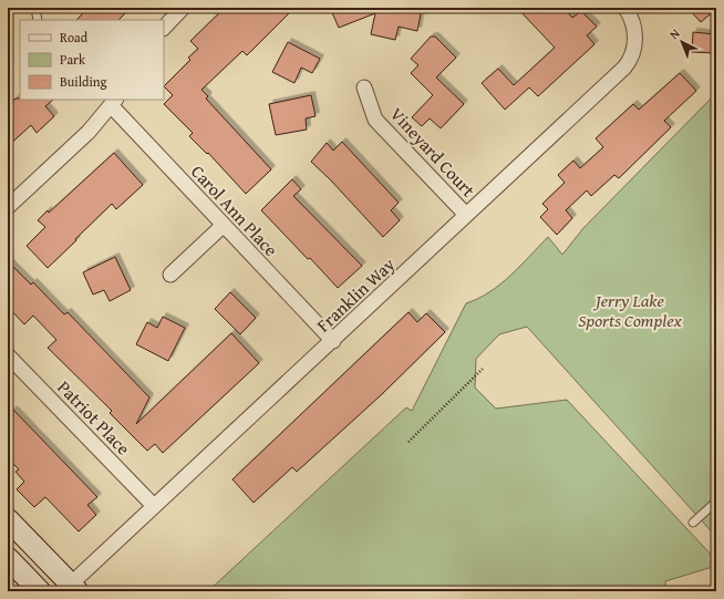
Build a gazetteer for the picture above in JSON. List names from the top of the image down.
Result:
{
  "streets": {
    "street": [
      "Vineyard Court",
      "Carol Ann Place",
      "Franklin Way",
      "Patriot Place"
    ]
  },
  "crossings": [
    ["Vineyard Court", "Franklin Way"],
    ["Carol Ann Place", "Franklin Way"],
    ["Franklin Way", "Patriot Place"]
  ],
  "parks": ["Jerry Lake Sports Complex"],
  "legend": ["Road", "Park", "Building"],
  "north": "top left"
}
